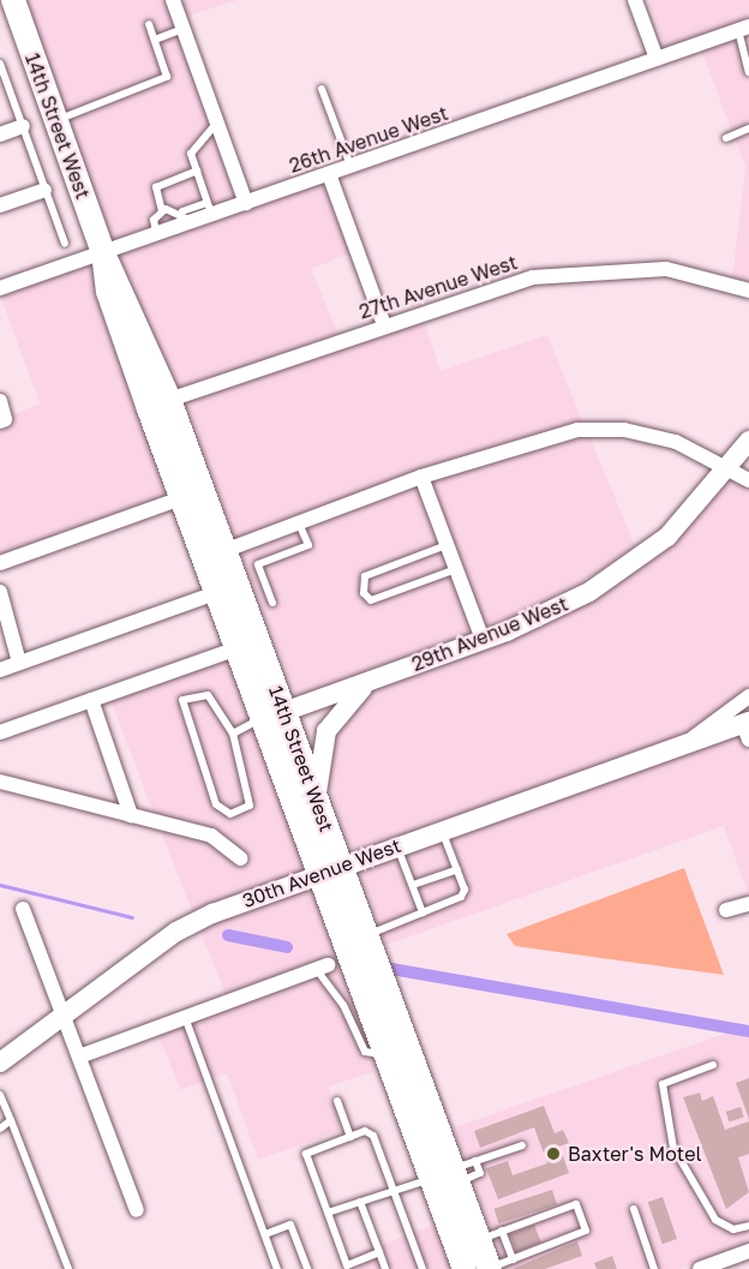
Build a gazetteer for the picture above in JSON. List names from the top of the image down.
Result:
{
  "streets": {
    "main road": ["14th Street West"],
    "street": [
      "26th Avenue West",
      "27th Avenue West",
      "29th Avenue West",
      "30th Avenue West"
    ]
  },
  "crossings": [
    ["14th Street West", "26th Avenue West"],
    ["14th Street West", "27th Avenue West"],
    ["14th Street West", "29th Avenue West"],
    ["14th Street West", "30th Avenue West"]
  ],
  "places": ["Baxter's Motel"]
}
